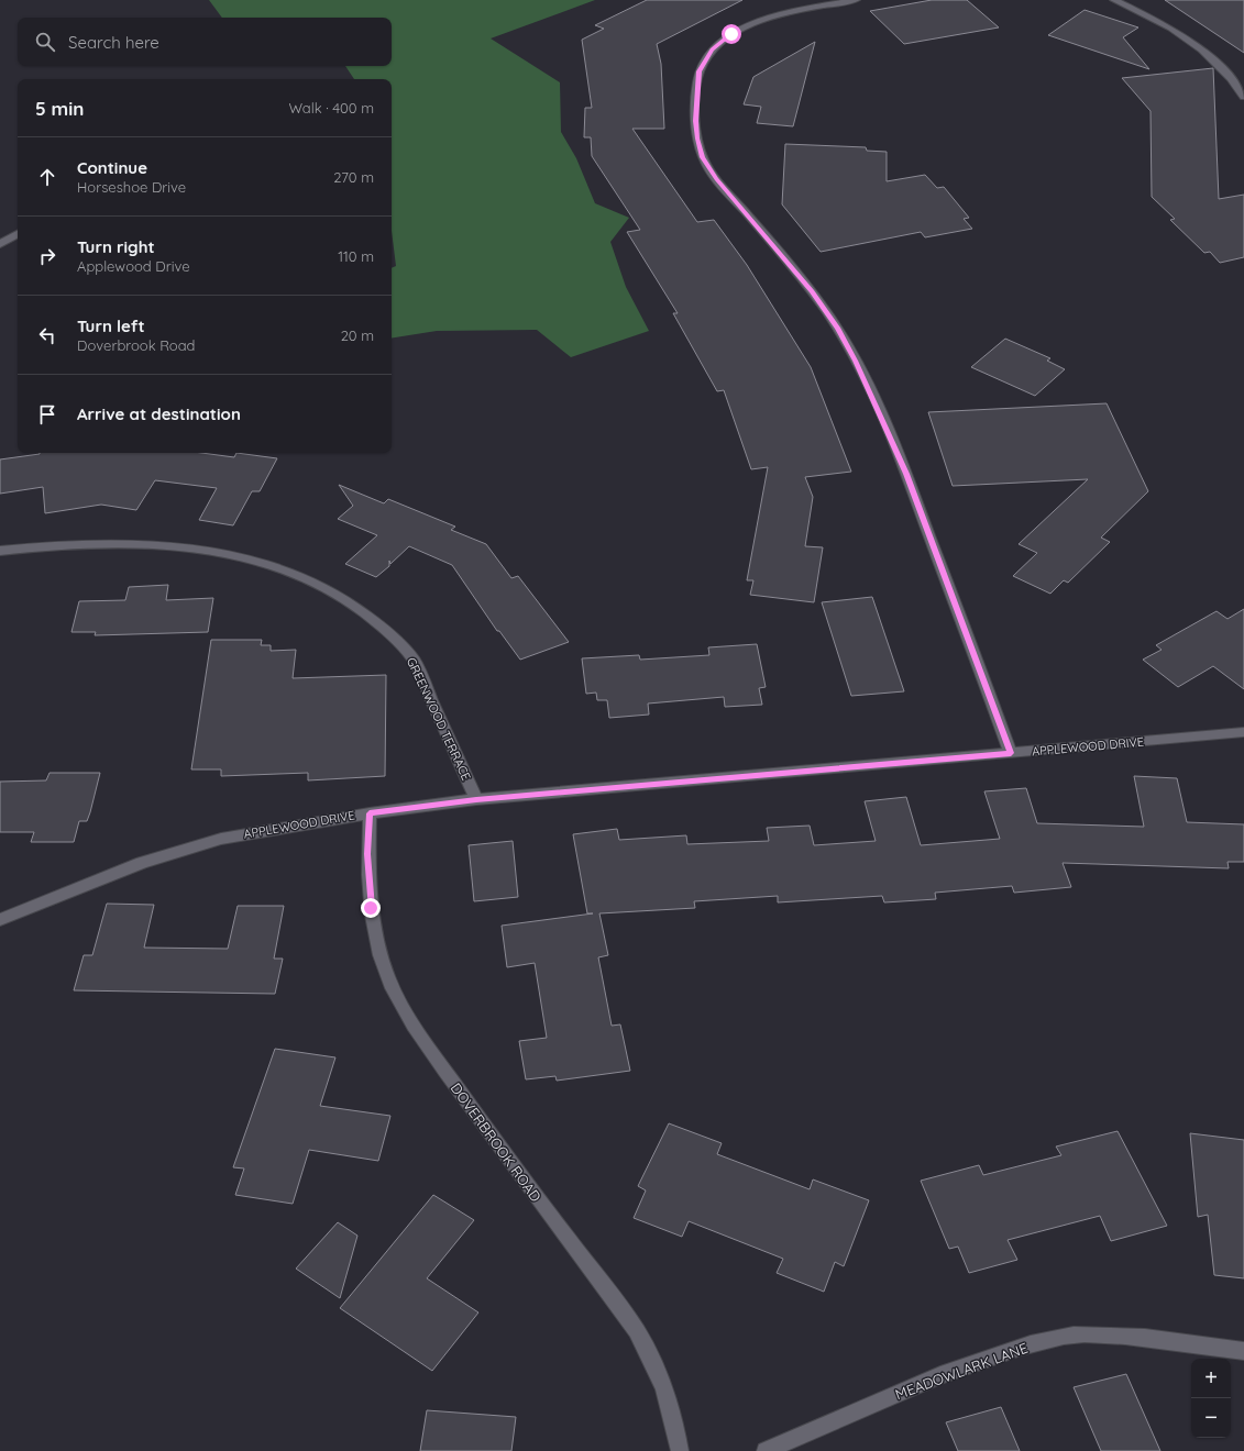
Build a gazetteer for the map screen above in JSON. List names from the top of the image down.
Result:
{
  "streets": {
    "street": [
      "GREENWOOD TERRACE",
      "APPLEWOOD DRIVE",
      "DOVERBROOK ROAD",
      "MEADOWLARK LANE"
    ]
  },
  "crossings": [
    ["GREENWOOD TERRACE", "APPLEWOOD DRIVE"],
    ["APPLEWOOD DRIVE", "DOVERBROOK ROAD"]
  ],
  "page": {
    "search": "Search here",
    "heading": ["5 min", "Walk · 400 m"],
    "list": [
      ["Continue", "Horseshoe Drive", "270 m"],
      ["Turn right", "Applewood Drive", "110 m"],
      ["Turn left", "Doverbrook Road", "20 m"],
      "Arrive at destination"
    ],
    "map_buttons": ["+", "−"]
  }
}
